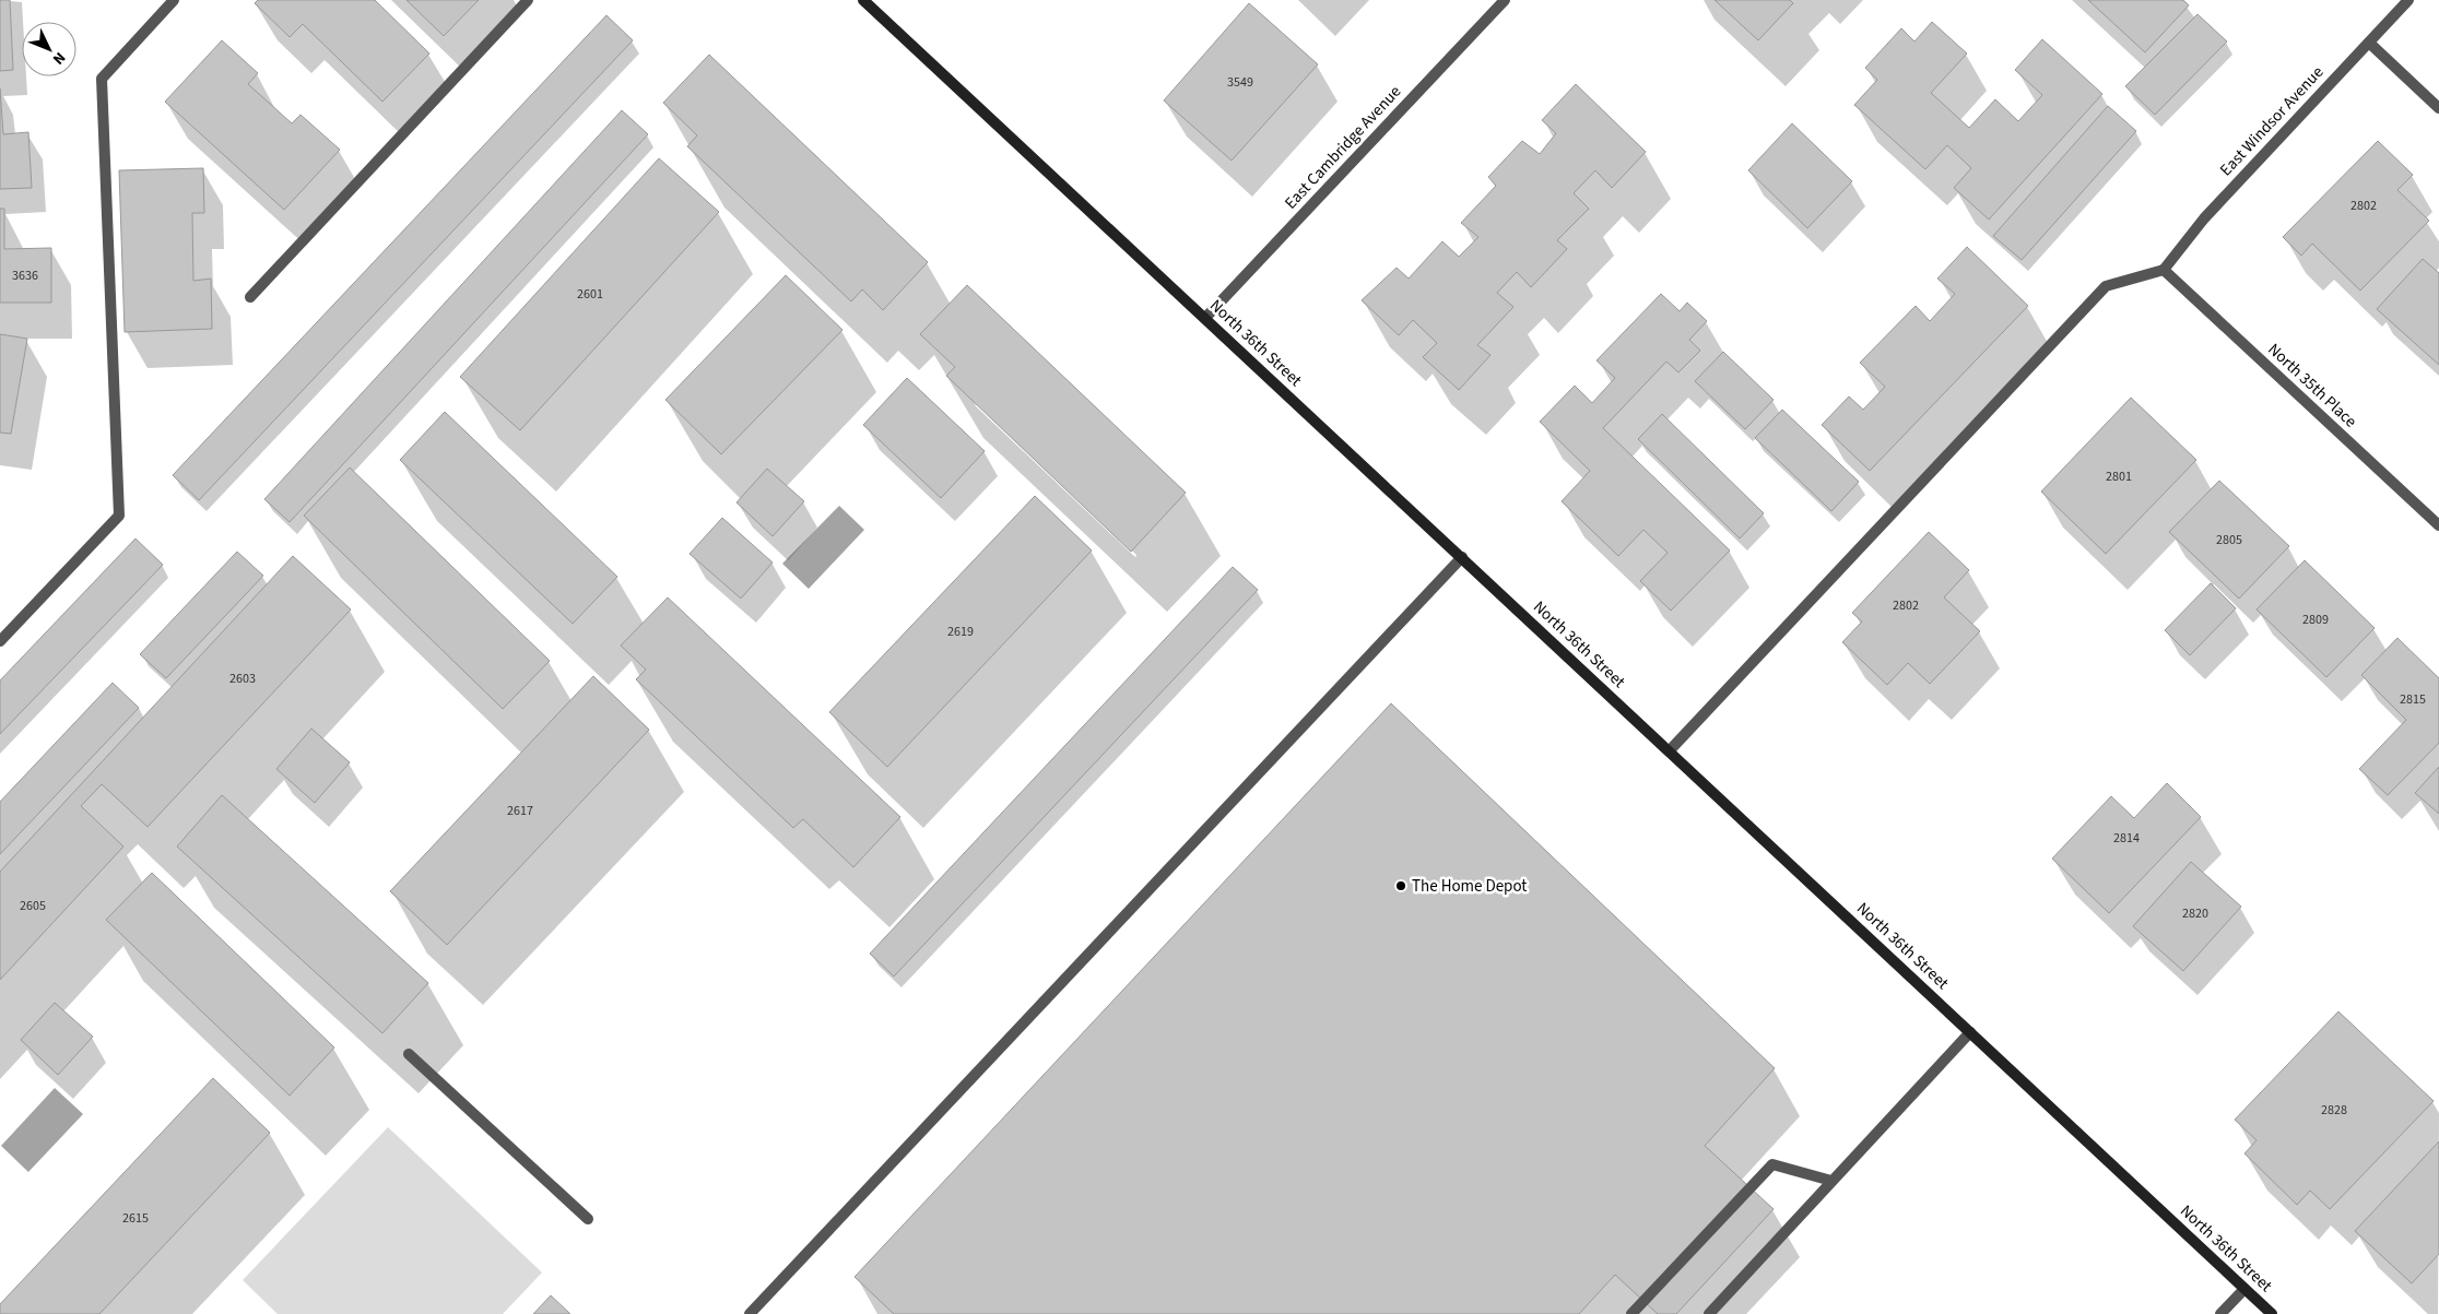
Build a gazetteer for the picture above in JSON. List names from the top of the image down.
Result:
{
  "streets": {
    "main road": ["North 36th Street"],
    "street": ["East Windsor Avenue", "East Cambridge Avenue", "North 35th Place"]
  },
  "crossings": [
    ["East Windsor Avenue", "North 35th Place"],
    ["East Cambridge Avenue", "North 36th Street"]
  ],
  "places": ["The Home Depot"],
  "house_numbers": [
    "3549",
    "2802",
    "3636",
    "2601",
    "2801",
    "2805",
    "2802",
    "2809",
    "2619",
    "2603",
    "2815",
    "2617",
    "2814",
    "2605",
    "2820",
    "2828",
    "2615"
  ],
  "north": "bottom right"
}
